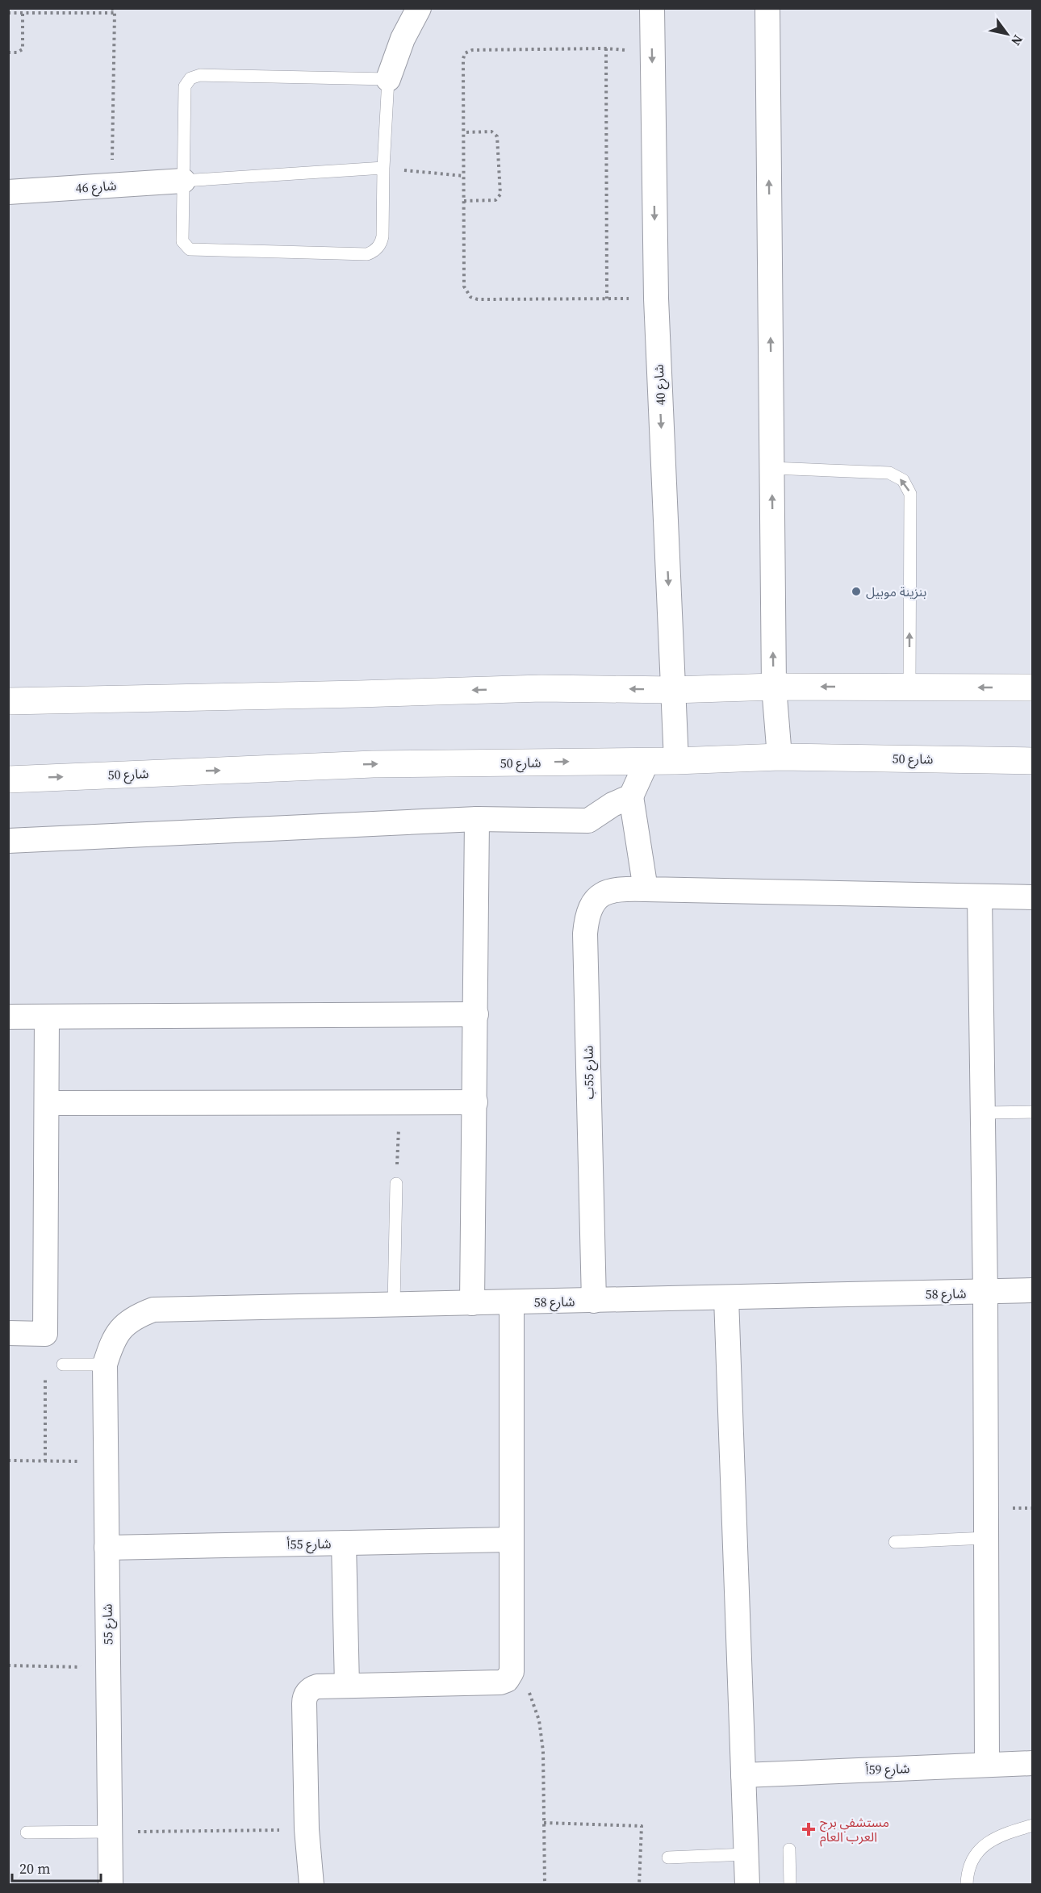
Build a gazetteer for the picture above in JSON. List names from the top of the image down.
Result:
{
  "streets": {
    "street": [
      "شارع 46",
      "شارع 40",
      "شارع 50",
      "شارع 55ب",
      "شارع 58",
      "شارع 55أ",
      "شارع 55",
      "شارع 59أ"
    ]
  },
  "crossings": [
    ["شارع 40", "شارع 50"],
    ["شارع 55ب", "شارع 58"],
    ["شارع 58", "شارع 55"],
    ["شارع 55أ", "شارع 55"]
  ],
  "places": {
    "other": ["بنزينة موبيل"],
    "health": ["مستشفي برج العرب العام"]
  },
  "scale_bar": "20 m",
  "north": "bottom right"
}
